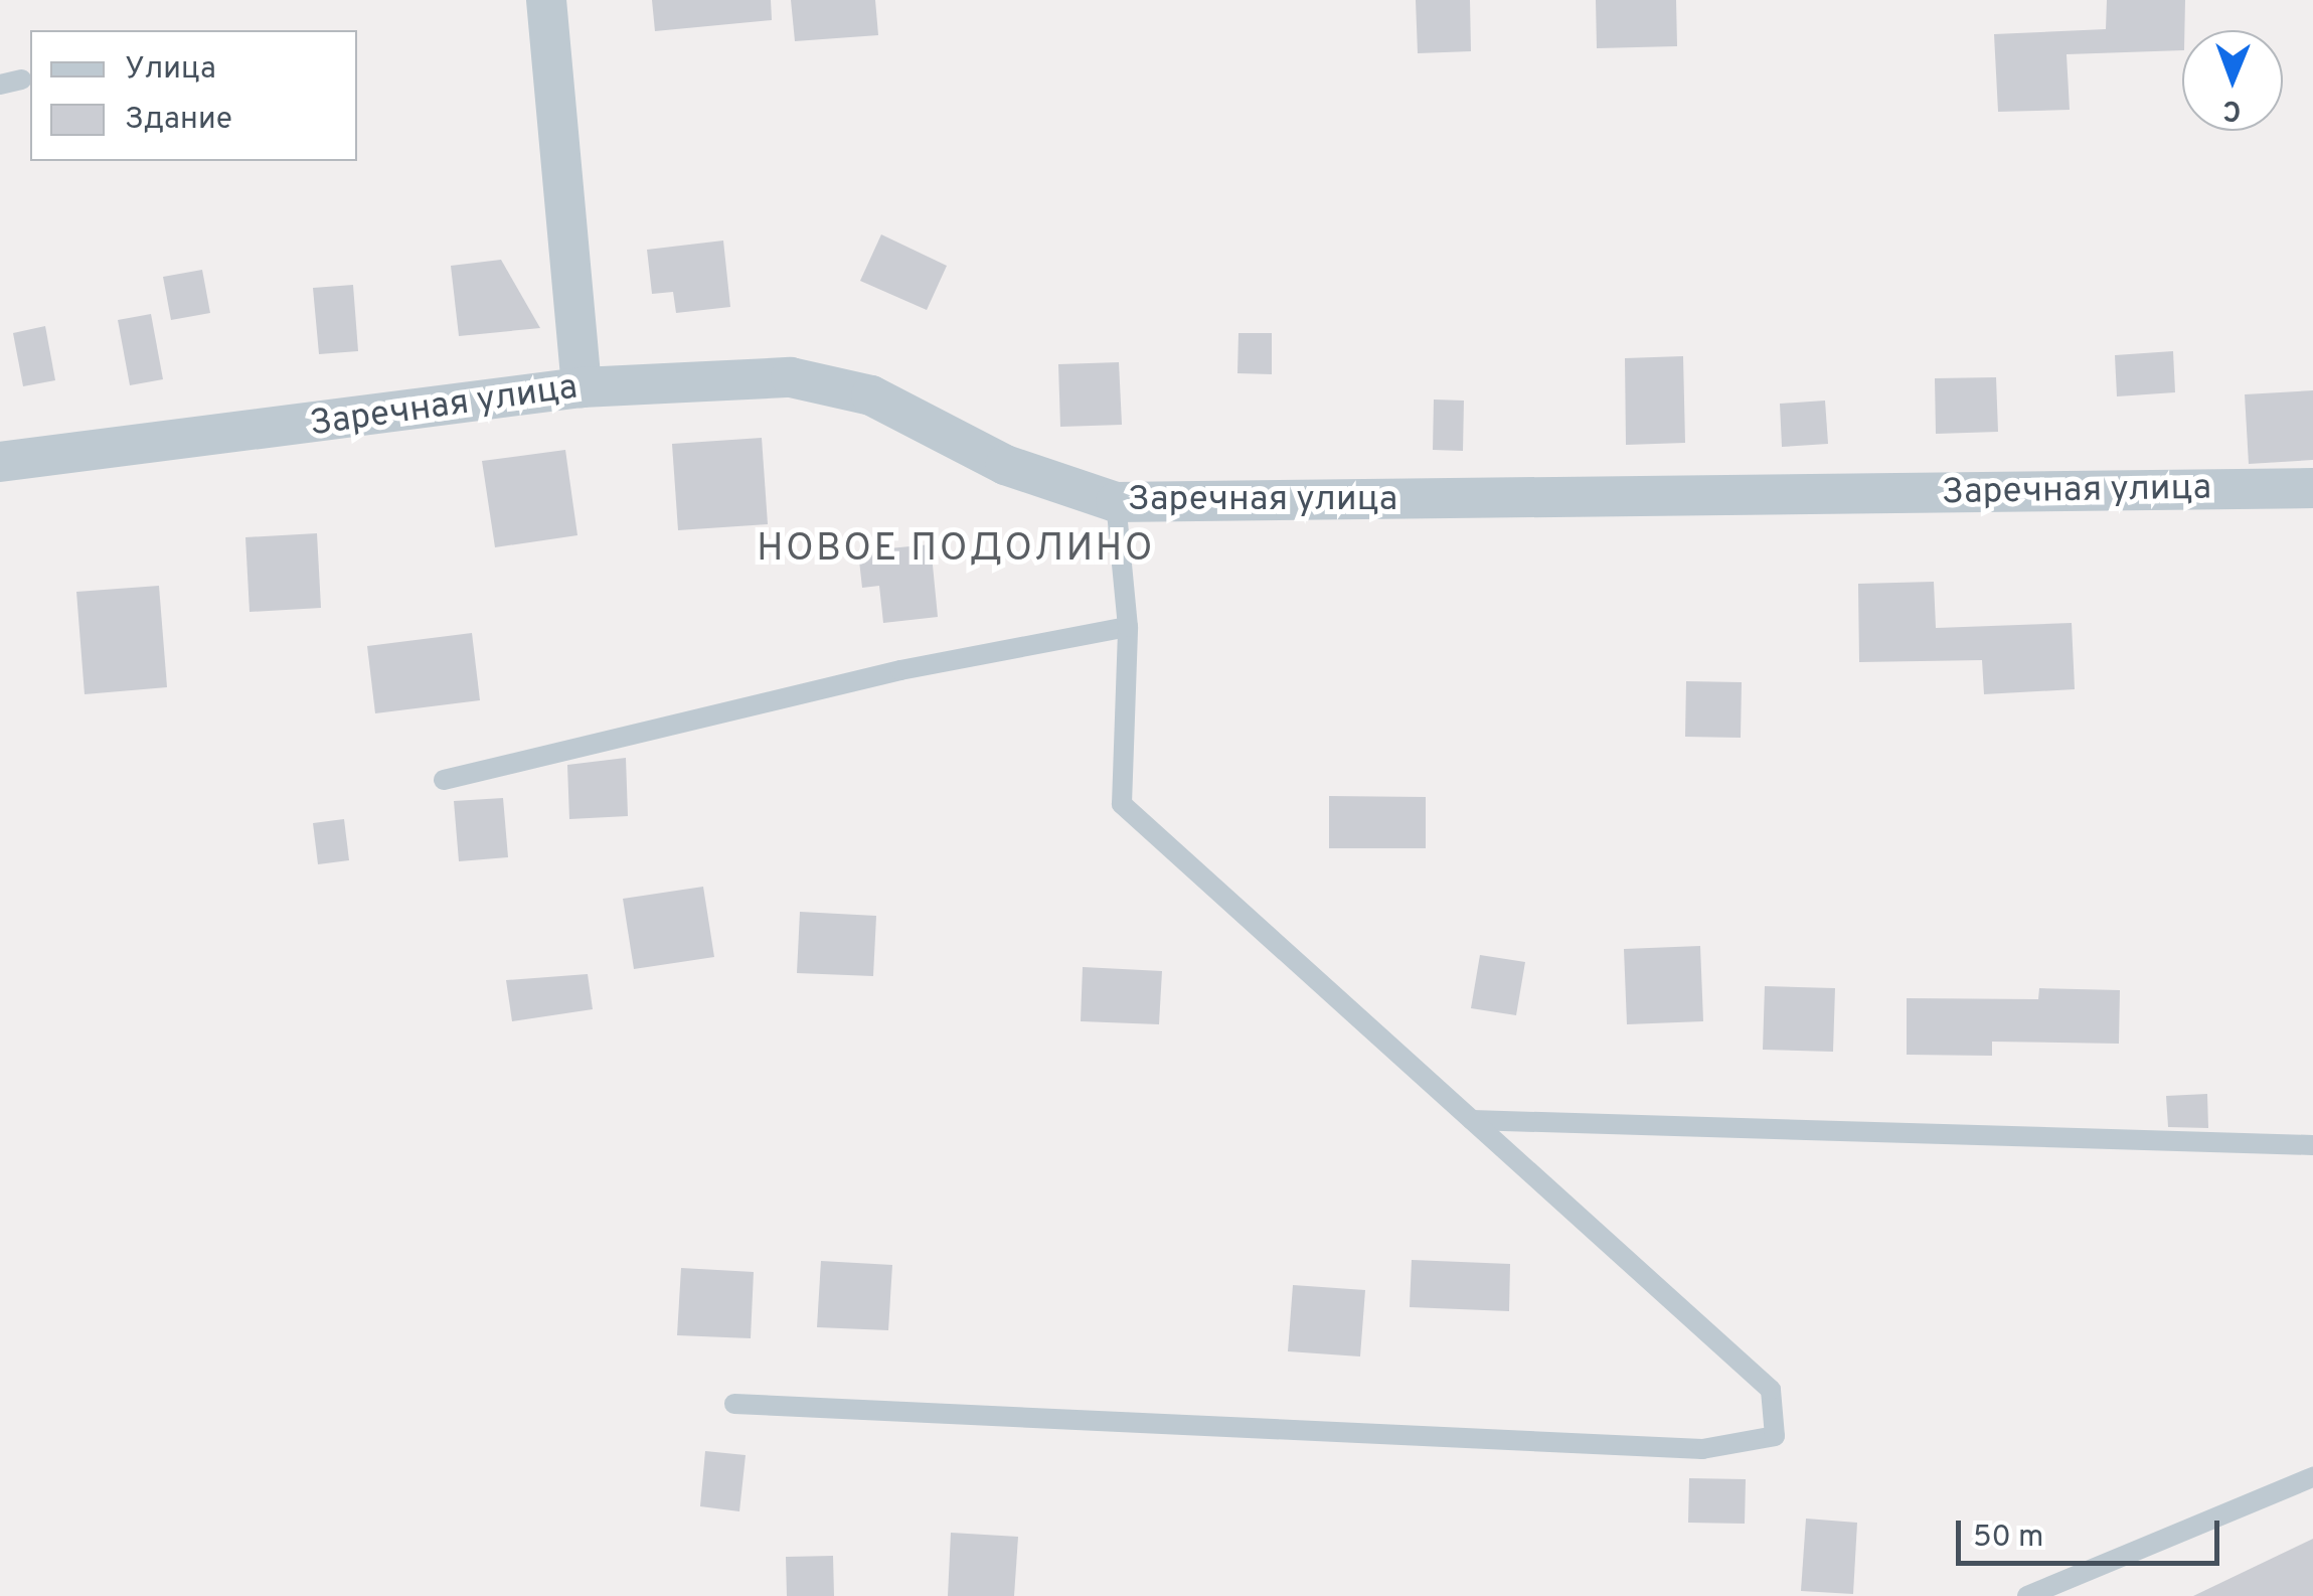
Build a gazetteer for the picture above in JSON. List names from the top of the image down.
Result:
{
  "streets": {
    "street": ["Заречная улица"]
  },
  "districts": ["НОВОЕ ПОДОЛИНО"],
  "legend": ["Улица", "Здание"],
  "scale_bar": "50 m",
  "north": "bottom"
}
